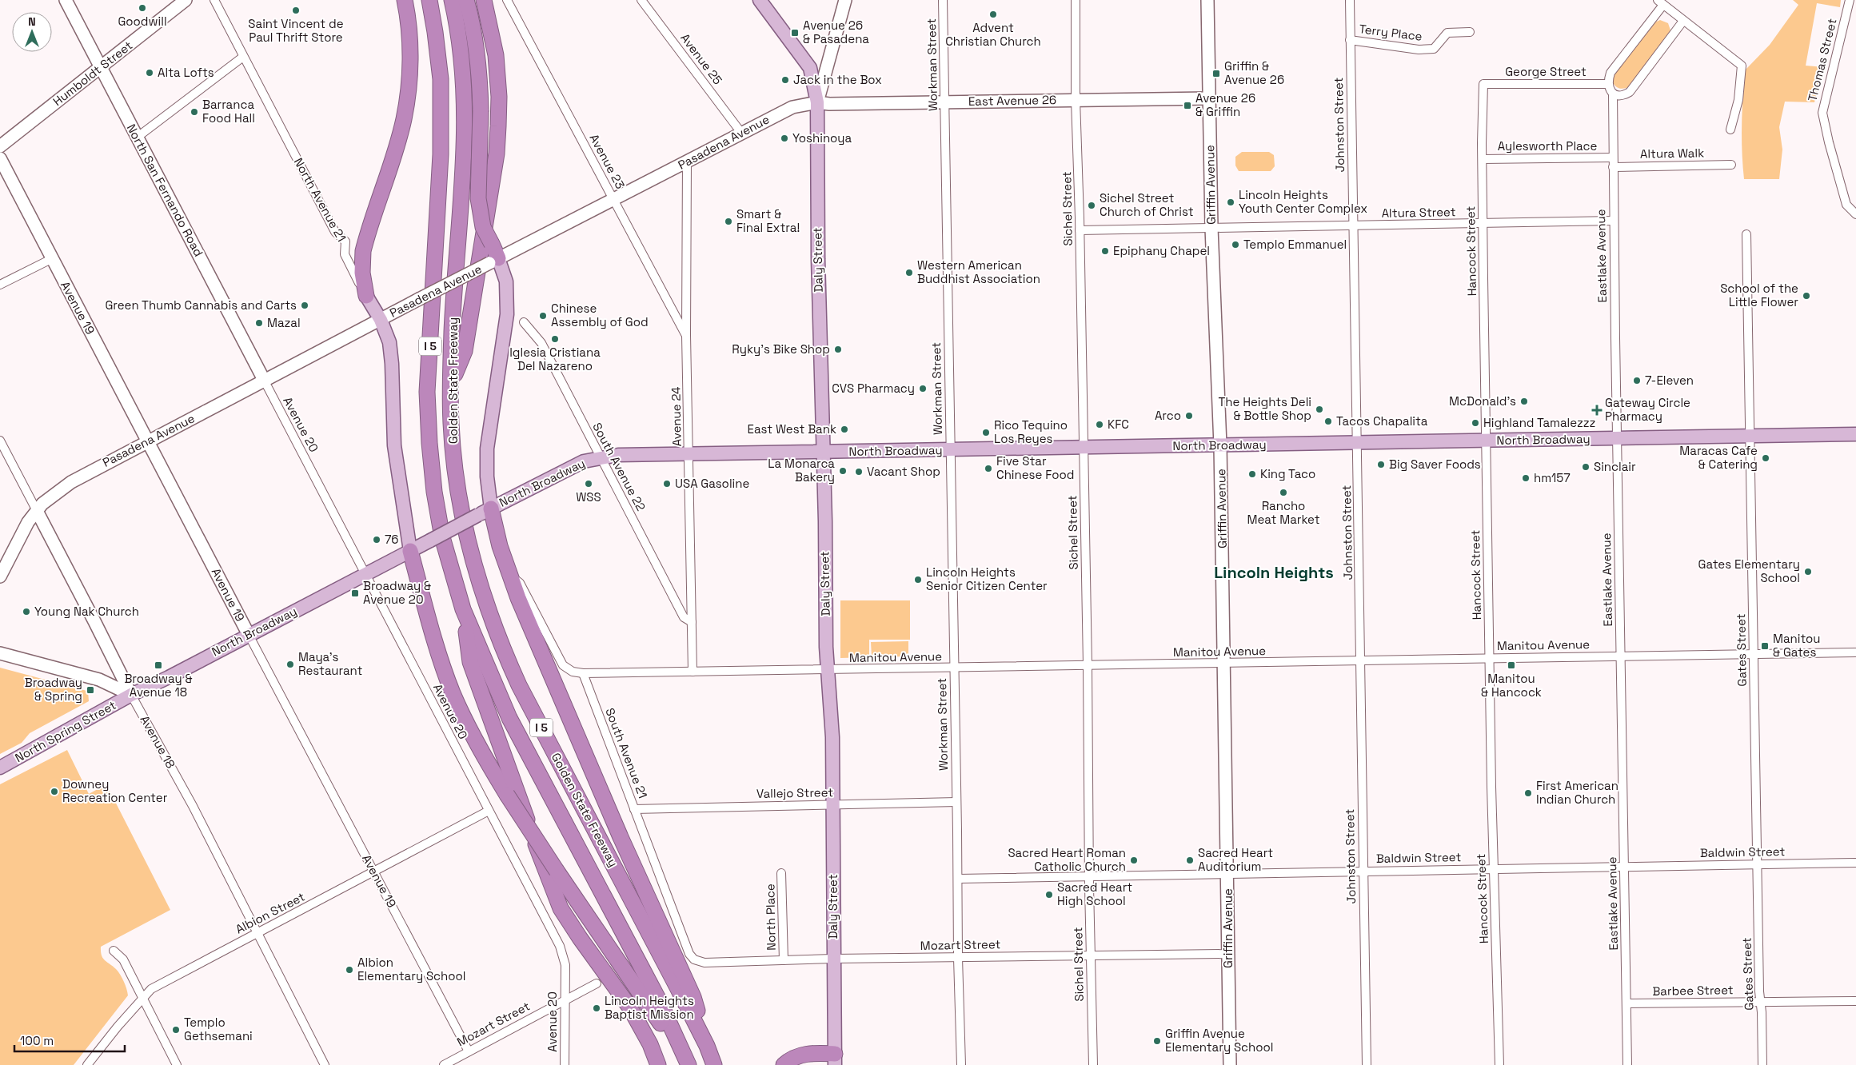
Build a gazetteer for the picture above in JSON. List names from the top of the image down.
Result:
{
  "streets": {
    "highway": ["I 5", "Golden State Freeway"],
    "main road": [
      "Humboldt Street",
      "East Avenue 26",
      "Pasadena Avenue",
      "Griffin Avenue",
      "North San Fernando Road",
      "North Avenue 21",
      "Daly Street",
      "Avenue 19",
      "North Broadway",
      "North Spring Street",
      "Avenue 18"
    ],
    "street": [
      "Terry Place",
      "Avenue 25",
      "Thomas Street",
      "Workman Street",
      "George Street",
      "Johnston Street",
      "Aylesworth Place",
      "Altura Walk",
      "Avenue 23",
      "Sichel Street",
      "Altura Street",
      "Hancock Street",
      "Eastlake Avenue",
      "Avenue 24",
      "Avenue 20",
      "South Avenue 22",
      "Manitou Avenue",
      "Gates Street",
      "South Avenue 21",
      "Vallejo Street",
      "Baldwin Street",
      "Albion Street",
      "North Place",
      "Mozart Street",
      "Barbee Street"
    ]
  },
  "crossings": [
    ["Terry Place", "Johnston Street"],
    ["Avenue 25", "Pasadena Avenue"],
    ["Workman Street", "East Avenue 26"],
    ["Workman Street", "North Broadway"],
    ["Workman Street", "Manitou Avenue"],
    ["Workman Street", "Vallejo Street"],
    ["Workman Street", "Baldwin Street"],
    ["Workman Street", "Mozart Street"],
    ["George Street", "Hancock Street"],
    ["George Street", "Eastlake Avenue"],
    ["Humboldt Street", "North San Fernando Road"],
    ["East Avenue 26", "Pasadena Avenue"],
    ["East Avenue 26", "Griffin Avenue"],
    ["East Avenue 26", "Sichel Street"],
    ["East Avenue 26", "Daly Street"],
    ["Johnston Street", "Altura Street"],
    ["Johnston Street", "North Broadway"],
    ["Johnston Street", "Manitou Avenue"],
    ["Johnston Street", "Baldwin Street"],
    ["Pasadena Avenue", "Avenue 23"],
    ["Pasadena Avenue", "North San Fernando Road"],
    ["Pasadena Avenue", "North Avenue 21"],
    ["Pasadena Avenue", "Daly Street"],
    ["Pasadena Avenue", "Avenue 19"],
    ["Pasadena Avenue", "Avenue 24"],
    ["Pasadena Avenue", "Avenue 20"],
    ["Pasadena Avenue", "Avenue 18"],
    ["Aylesworth Place", "Hancock Street"],
    ["Aylesworth Place", "Eastlake Avenue"],
    ["Altura Walk", "Eastlake Avenue"],
    ["Avenue 23", "Avenue 24"],
    ["Griffin Avenue", "Altura Street"],
    ["Griffin Avenue", "North Broadway"],
    ["Griffin Avenue", "Manitou Avenue"],
    ["Griffin Avenue", "Baldwin Street"],
    ["Griffin Avenue", "Mozart Street"],
    ["North San Fernando Road", "Avenue 20"],
    ["North Avenue 21", "North Broadway"],
    ["Sichel Street", "Altura Street"],
    ["Sichel Street", "North Broadway"],
    ["Sichel Street", "Manitou Avenue"],
    ["Sichel Street", "Baldwin Street"],
    ["Sichel Street", "Mozart Street"],
    ["Altura Street", "Hancock Street"],
    ["Altura Street", "Eastlake Avenue"],
    ["Hancock Street", "North Broadway"],
    ["Hancock Street", "Manitou Avenue"],
    ["Hancock Street", "Baldwin Street"],
    ["Eastlake Avenue", "North Broadway"],
    ["Eastlake Avenue", "Manitou Avenue"],
    ["Eastlake Avenue", "Baldwin Street"],
    ["Eastlake Avenue", "Barbee Street"],
    ["Daly Street", "North Broadway"],
    ["Daly Street", "Manitou Avenue"],
    ["Daly Street", "Vallejo Street"],
    ["Daly Street", "Mozart Street"],
    ["Avenue 19", "North Broadway"],
    ["Avenue 19", "Albion Street"],
    ["Avenue 19", "Mozart Street"],
    ["Avenue 24", "North Broadway"],
    ["Avenue 24", "South Avenue 22"],
    ["Avenue 24", "Manitou Avenue"],
    ["Avenue 20", "North Broadway"],
    ["Avenue 20", "Albion Street"],
    ["Avenue 20", "Mozart Street"],
    ["North Broadway", "South Avenue 22"],
    ["North Broadway", "Gates Street"],
    ["North Broadway", "North Spring Street"],
    ["North Broadway", "Avenue 18"],
    ["Manitou Avenue", "Gates Street"],
    ["Manitou Avenue", "South Avenue 21"],
    ["Gates Street", "Baldwin Street"],
    ["Gates Street", "Barbee Street"],
    ["North Spring Street", "Avenue 18"],
    ["Avenue 18", "Albion Street"],
    ["South Avenue 21", "Vallejo Street"],
    ["South Avenue 21", "Mozart Street"],
    ["North Place", "Mozart Street"]
  ],
  "districts": ["Lincoln Heights"],
  "places": {
    "other": [
      "Goodwill",
      "Saint Vincent de Paul Thrift Store",
      "Advent Christian Church",
      "Alta Lofts",
      "Jack in the Box",
      "Barranca Food Hall",
      "Yoshinoya",
      "Lincoln Heights Youth Center Complex",
      "Sichel Street Church of Christ",
      "Smart & Final Extra!",
      "Templo Emmanuel",
      "Epiphany Chapel",
      "Western American Buddhist Association",
      "School of the Little Flower",
      "Green Thumb Cannabis and Carts",
      "Chinese Assembly of God",
      "Mazal",
      "Iglesia Cristiana Del Nazareno",
      "Ryky's Bike Shop",
      "7-Eleven",
      "CVS Pharmacy",
      "McDonald's",
      "The Heights Deli & Bottle Shop",
      "Arco",
      "Tacos Chapalita",
      "Highland Tamalezzz",
      "KFC",
      "East West Bank",
      "Rico Tequino Los Reyes",
      "Maracas Cafe & Catering",
      "Big Saver Foods",
      "Sinclair",
      "Five Star Chinese Food",
      "La Monarca Bakery",
      "Vacant Shop",
      "King Taco",
      "hm157",
      "WSS",
      "USA Gasoline",
      "Rancho Meat Market",
      "76",
      "Gates Elementary School",
      "Lincoln Heights Senior Citizen Center",
      "Young Nak Church",
      "Maya's Restaurant",
      "Downey Recreation Center",
      "First American Indian Church",
      "Sacred Heart Roman Catholic Church",
      "Sacred Heart Auditorium",
      "Sacred Heart High School",
      "Albion Elementary School",
      "Lincoln Heights Baptist Mission",
      "Templo Gethsemani",
      "Griffin Avenue Elementary School"
    ],
    "transit": [
      "Avenue 26 & Pasadena",
      "Griffin & Avenue 26",
      "Avenue 26 & Griffin",
      "Broadway & Avenue 20",
      "Manitou & Gates",
      "Broadway & Avenue 18",
      "Manitou & Hancock",
      "Broadway & Spring"
    ],
    "health": ["Gateway Circle Pharmacy"]
  },
  "scale_bar": "100 m",
  "north": "top"
}
